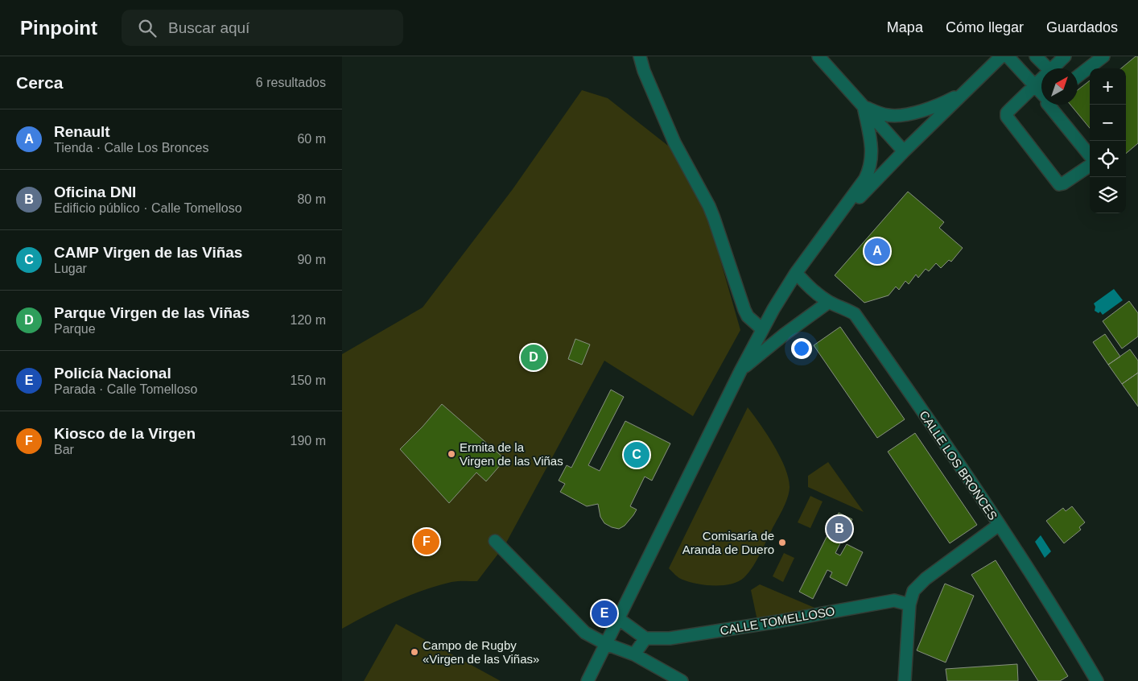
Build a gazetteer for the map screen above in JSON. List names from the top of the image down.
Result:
{
  "streets": {
    "street": ["CALLE LOS BRONCES", "CALLE TOMELLOSO"]
  },
  "places": ["Ermita de la Virgen de las Viñas", "Comisaría de Aranda de Duero", "Campo de Rugby «Virgen de las Viñas»"],
  "north": "top right",
  "page": {
    "header": "Pinpoint",
    "search": "Buscar aquí",
    "nav": ["Mapa", "Cómo llegar", "Guardados"],
    "heading": ["Cerca", "6 resultados"],
    "map_buttons": ["+", "−"],
    "list": [
      {
        "mark": "A",
        "name": "Renault",
        "note": "Tienda · Calle Los Bronces",
        "value": "60 m"
      },
      {
        "mark": "B",
        "name": "Oficina DNI",
        "note": "Edificio público · Calle Tomelloso",
        "value": "80 m"
      },
      {
        "mark": "C",
        "name": "CAMP Virgen de las Viñas",
        "note": "Lugar",
        "value": "90 m"
      },
      {
        "mark": "D",
        "name": "Parque Virgen de las Viñas",
        "note": "Parque",
        "value": "120 m"
      },
      {
        "mark": "E",
        "name": "Policía Nacional",
        "note": "Parada · Calle Tomelloso",
        "value": "150 m"
      },
      {
        "mark": "F",
        "name": "Kiosco de la Virgen",
        "note": "Bar",
        "value": "190 m"
      }
    ],
    "pins": [
      "A",
      "D",
      "C",
      "B",
      "F",
      "E"
    ]
  }
}
